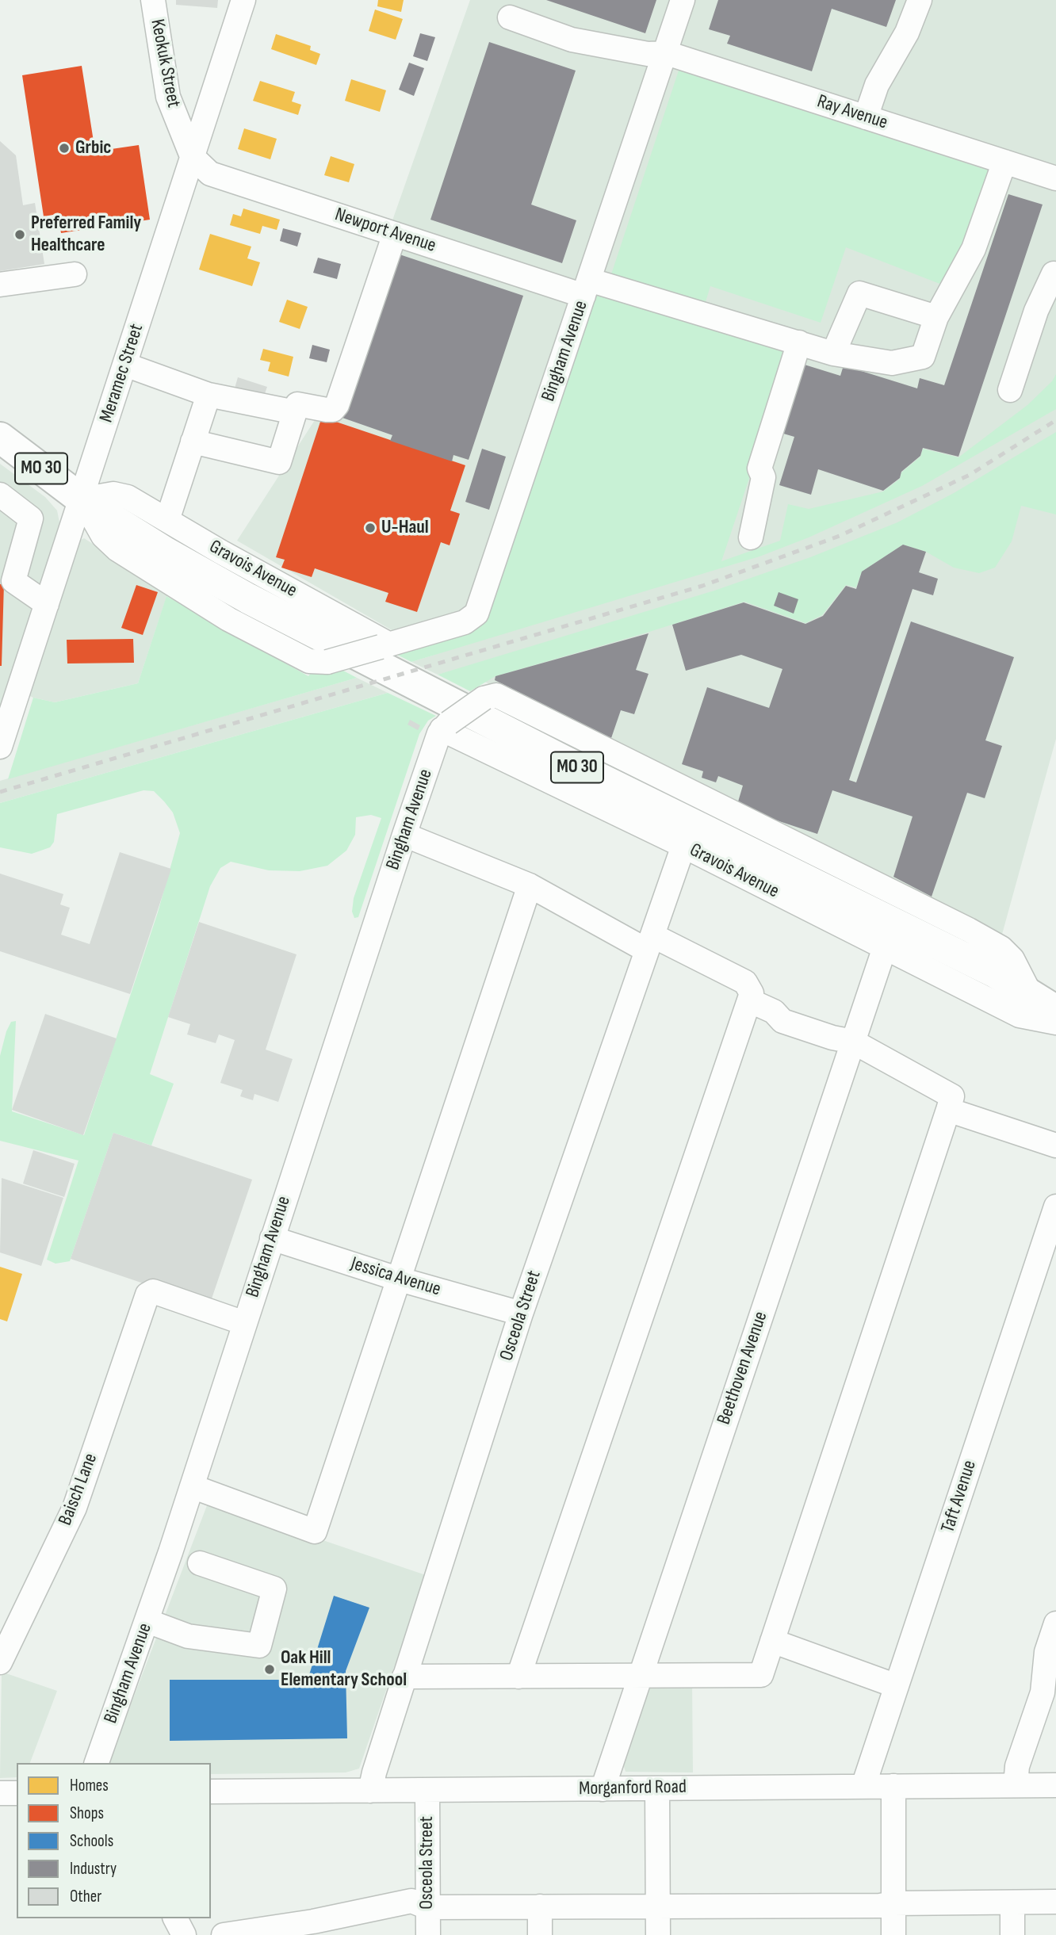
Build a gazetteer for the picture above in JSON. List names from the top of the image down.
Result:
{
  "streets": {
    "main road": ["MO 30", "Gravois Avenue"],
    "street": [
      "Keokuk Street",
      "Ray Avenue",
      "Newport Avenue",
      "Bingham Avenue",
      "Meramec Street",
      "Jessica Avenue",
      "Osceola Street",
      "Beethoven Avenue",
      "Baisch Lane",
      "Taft Avenue",
      "Morganford Road"
    ]
  },
  "crossings": [
    ["Keokuk Street", "Newport Avenue"],
    ["Keokuk Street", "Meramec Street"],
    ["Ray Avenue", "Bingham Avenue"],
    ["Newport Avenue", "Bingham Avenue"],
    ["Newport Avenue", "Meramec Street"],
    ["Bingham Avenue", "Gravois Avenue"],
    ["Bingham Avenue", "Jessica Avenue"],
    ["Bingham Avenue", "Baisch Lane"],
    ["Meramec Street", "Gravois Avenue"],
    ["Gravois Avenue", "Osceola Street"],
    ["Gravois Avenue", "Beethoven Avenue"],
    ["Jessica Avenue", "Osceola Street"],
    ["Osceola Street", "Morganford Road"],
    ["Beethoven Avenue", "Morganford Road"],
    ["Taft Avenue", "Morganford Road"]
  ],
  "places": [
    "Grbic",
    "Preferred Family Healthcare",
    "U-Haul",
    "Oak Hill Elementary School"
  ],
  "legend": [
    "Homes",
    "Shops",
    "Schools",
    "Industry",
    "Other"
  ]
}
